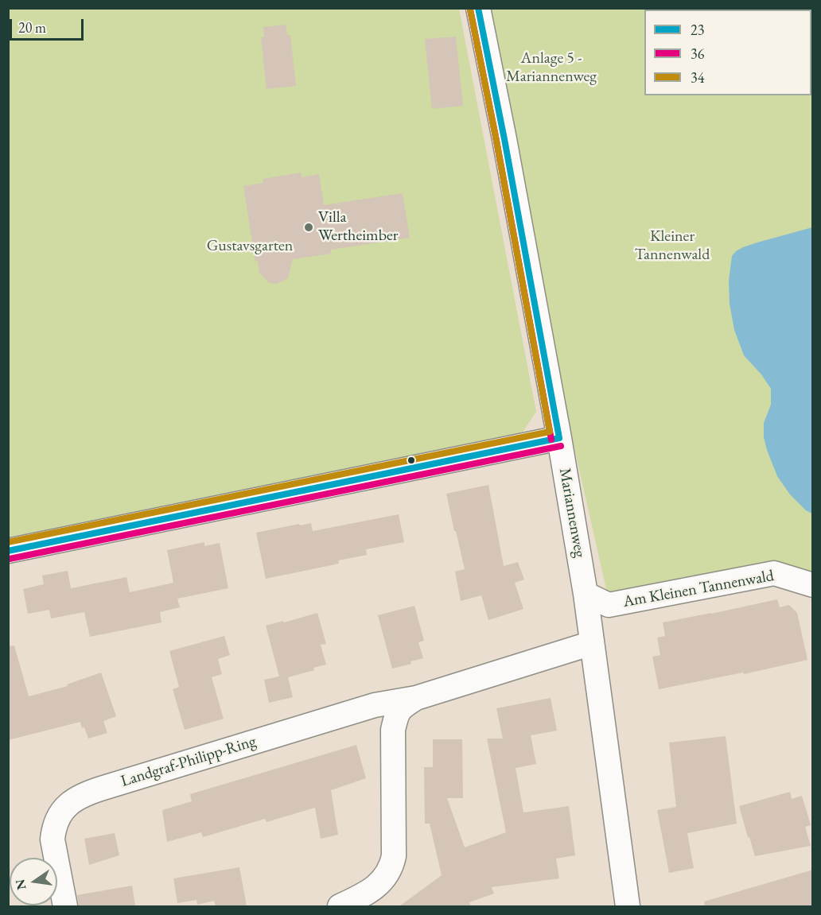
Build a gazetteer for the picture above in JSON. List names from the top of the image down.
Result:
{
  "streets": {
    "street": ["Mariannenweg", "Am Kleinen Tannenwald", "Landgraf-Philipp-Ring"]
  },
  "crossings": [
    ["Mariannenweg", "Am Kleinen Tannenwald"],
    ["Mariannenweg", "Landgraf-Philipp-Ring"]
  ],
  "parks": ["Anlage 5 - Mariannenweg", "Kleiner Tannenwald", "Gustavsgarten"],
  "places": ["Villa Wertheimber"],
  "lines": ["transit line 23", "transit line 36", "transit line 34"],
  "legend": ["23", "36", "34"],
  "scale_bar": "20 m",
  "north": "left"
}
